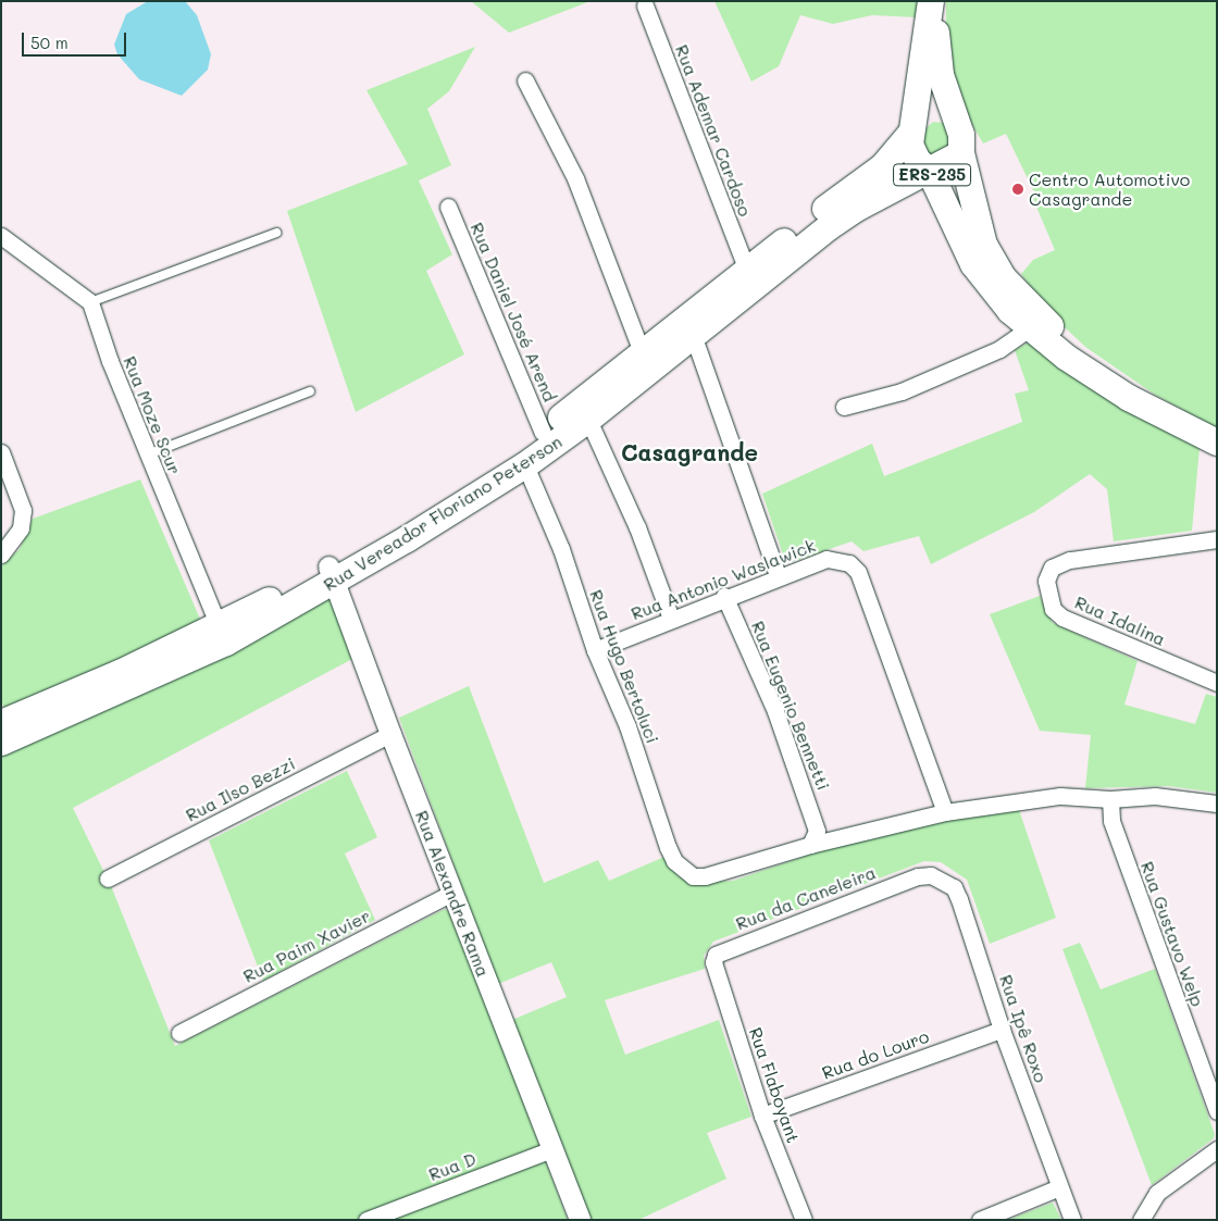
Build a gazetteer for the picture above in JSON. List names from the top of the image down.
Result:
{
  "streets": {
    "main road": ["ERS-235", "Rua Vereador Floriano Peterson"],
    "street": [
      "Rua Ademar Cardoso",
      "Rua Daniel José Arend",
      "Rua Moze Scur",
      "Rua Antonio Waslawick",
      "Rua Idalina",
      "Rua Hugo Bertoluci",
      "Rua Eugenio Bennetti",
      "Rua Ilso Bezzi",
      "Rua Alexandre Rama",
      "Rua da Caneleira",
      "Rua Gustavo Welp",
      "Rua Paim Xavier",
      "Rua Ipê Roxo",
      "Rua do Louro",
      "Rua Flaboyant",
      "Rua D"
    ]
  },
  "crossings": [
    ["Rua Ademar Cardoso", "Rua Vereador Floriano Peterson"],
    ["ERS-235", "Rua Vereador Floriano Peterson"],
    ["Rua Daniel José Arend", "Rua Vereador Floriano Peterson"],
    ["Rua Moze Scur", "Rua Vereador Floriano Peterson"],
    ["Rua Vereador Floriano Peterson", "Rua Hugo Bertoluci"],
    ["Rua Vereador Floriano Peterson", "Rua Alexandre Rama"],
    ["Rua Antonio Waslawick", "Rua Hugo Bertoluci"],
    ["Rua Antonio Waslawick", "Rua Eugenio Bennetti"],
    ["Rua Hugo Bertoluci", "Rua Eugenio Bennetti"],
    ["Rua Ilso Bezzi", "Rua Alexandre Rama"],
    ["Rua Alexandre Rama", "Rua Paim Xavier"],
    ["Rua Alexandre Rama", "Rua D"],
    ["Rua da Caneleira", "Rua Ipê Roxo"],
    ["Rua da Caneleira", "Rua Flaboyant"],
    ["Rua Ipê Roxo", "Rua do Louro"],
    ["Rua do Louro", "Rua Flaboyant"]
  ],
  "districts": ["Casagrande"],
  "places": ["Centro Automotivo Casagrande"],
  "scale_bar": "50 m"
}
